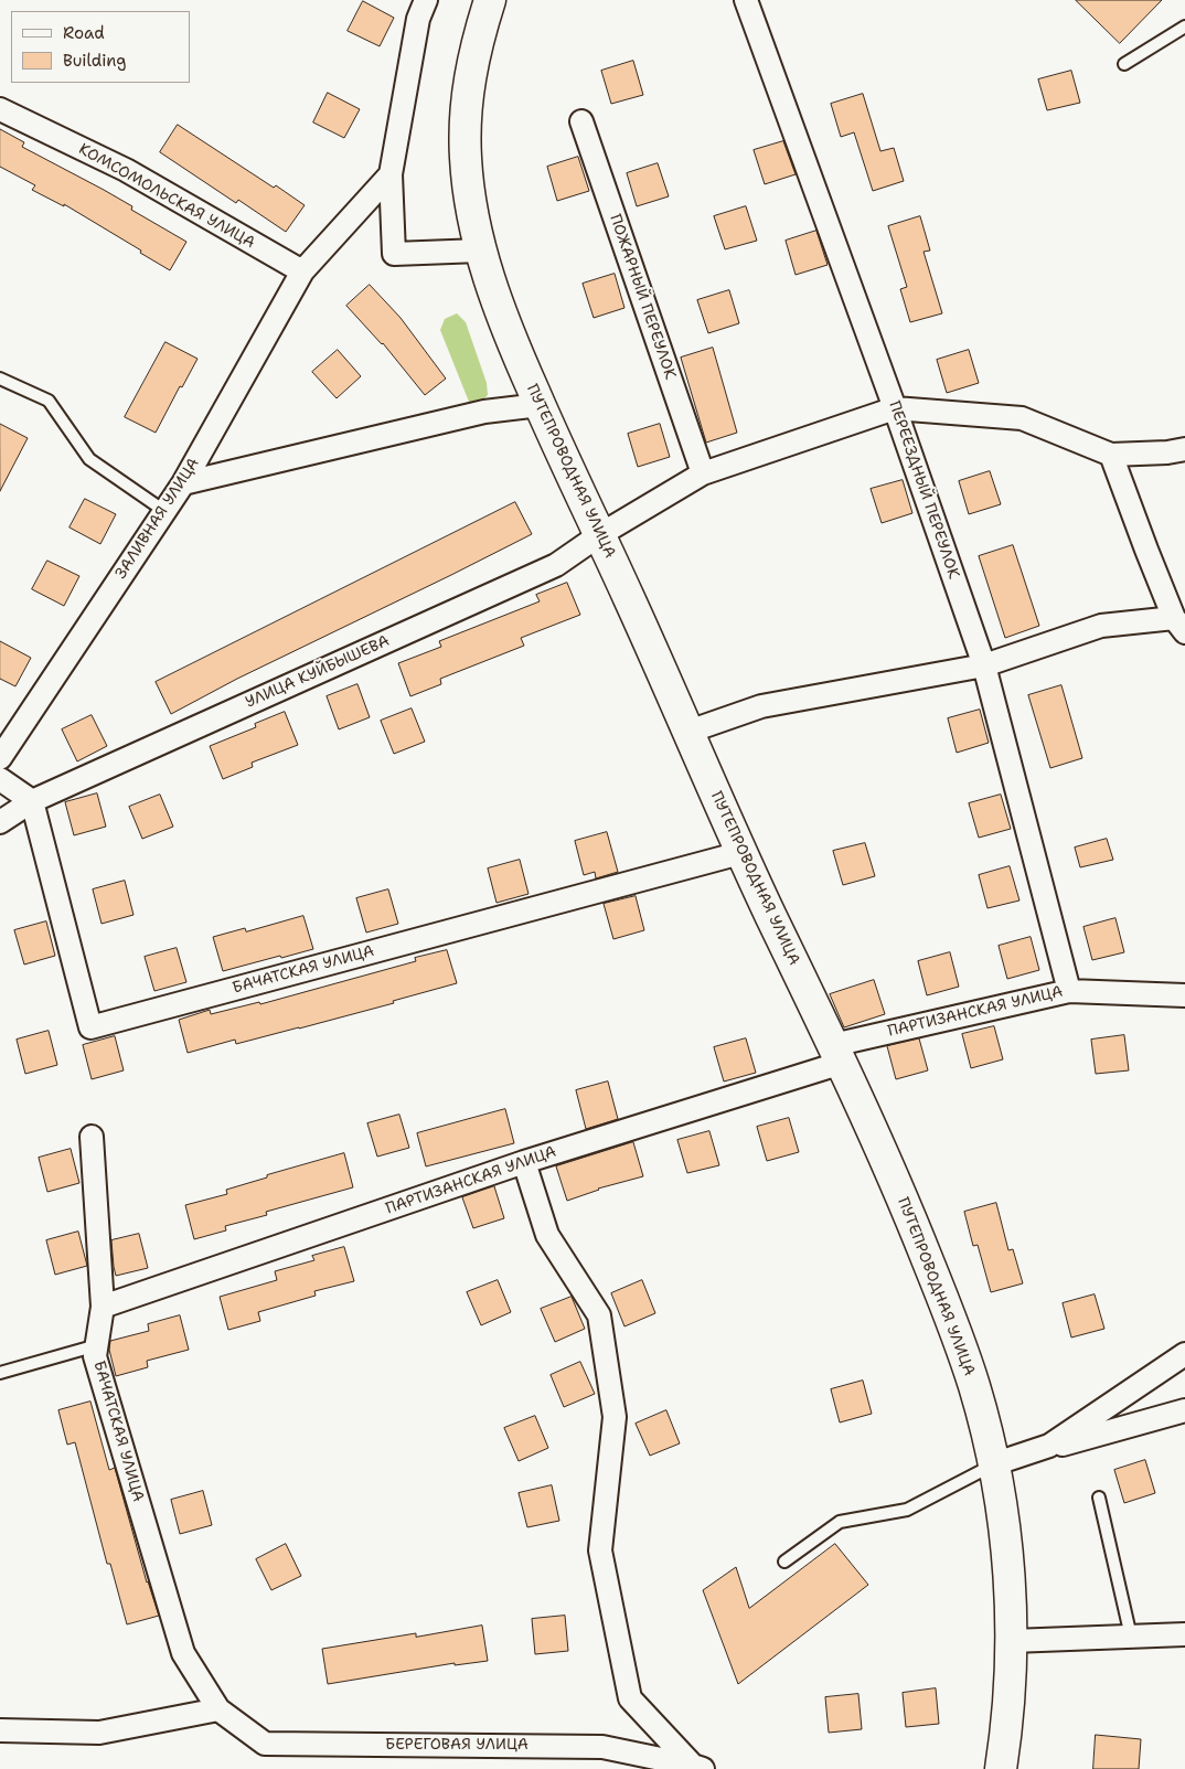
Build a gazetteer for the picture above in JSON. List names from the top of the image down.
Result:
{
  "streets": {
    "main road": ["ПУТЕПРОВОДНАЯ УЛИЦА"],
    "street": [
      "КОМСОМОЛЬСКАЯ УЛИЦА",
      "ПОЖАРНЫЙ ПЕРЕУЛОК",
      "ПЕРЕЕЗДНЫЙ ПЕРЕУЛОК",
      "ЗАЛИВНАЯ УЛИЦА",
      "УЛИЦА КУЙБЫШЕВА",
      "БАЧАТСКАЯ УЛИЦА",
      "ПАРТИЗАНСКАЯ УЛИЦА",
      "БЕРЕГОВАЯ УЛИЦА"
    ]
  },
  "crossings": [
    ["КОМСОМОЛЬСКАЯ УЛИЦА", "ЗАЛИВНАЯ УЛИЦА"],
    ["ПОЖАРНЫЙ ПЕРЕУЛОК", "УЛИЦА КУЙБЫШЕВА"],
    ["ПУТЕПРОВОДНАЯ УЛИЦА", "УЛИЦА КУЙБЫШЕВА"],
    ["ПУТЕПРОВОДНАЯ УЛИЦА", "БАЧАТСКАЯ УЛИЦА"],
    ["ПУТЕПРОВОДНАЯ УЛИЦА", "ПАРТИЗАНСКАЯ УЛИЦА"],
    ["ПЕРЕЕЗДНЫЙ ПЕРЕУЛОК", "УЛИЦА КУЙБЫШЕВА"],
    ["ПЕРЕЕЗДНЫЙ ПЕРЕУЛОК", "ПАРТИЗАНСКАЯ УЛИЦА"],
    ["УЛИЦА КУЙБЫШЕВА", "БАЧАТСКАЯ УЛИЦА"],
    ["БАЧАТСКАЯ УЛИЦА", "ПАРТИЗАНСКАЯ УЛИЦА"],
    ["БАЧАТСКАЯ УЛИЦА", "БЕРЕГОВАЯ УЛИЦА"]
  ],
  "legend": ["Road", "Building"]
}
